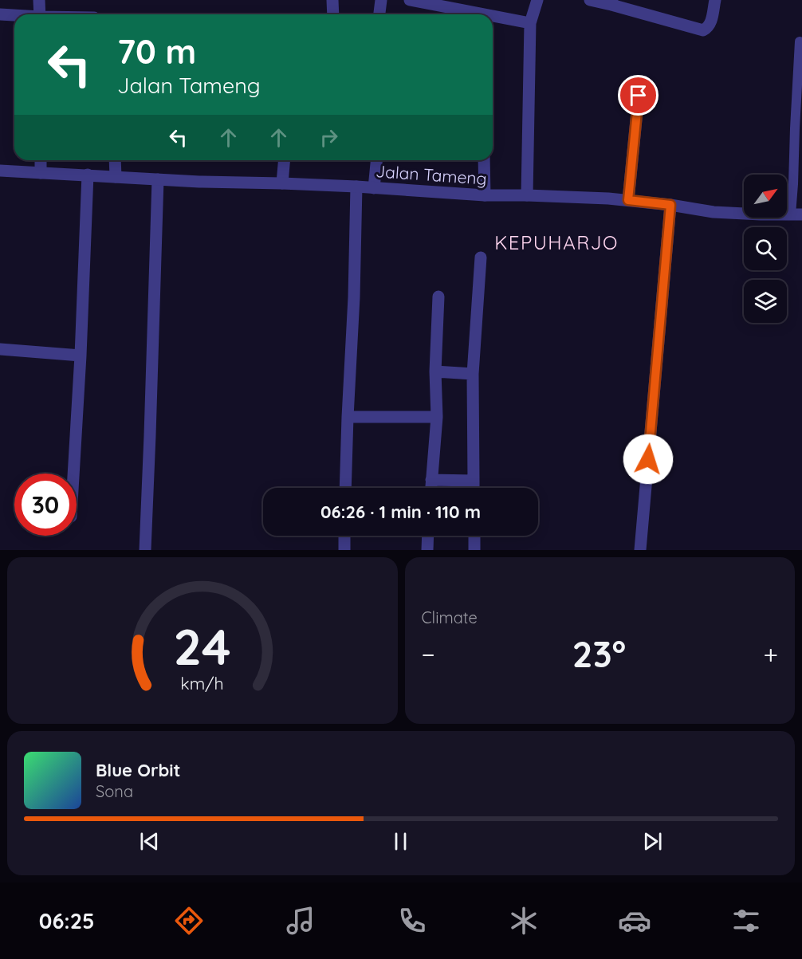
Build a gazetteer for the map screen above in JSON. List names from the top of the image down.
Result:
{
  "streets": {
    "street": ["Jalan Tameng"]
  },
  "districts": ["KEPUHARJO"],
  "north": "top right",
  "page": {
    "turn": ["70 m", "Jalan Tameng"],
    "limit": "30",
    "trip": "06:26 · 1 min · 110 m",
    "tile": "Climate",
    "heat": ["−", "23°", "+"],
    "song": ["Blue Orbit", "Sona"],
    "tabs": "06:25",
    "gauge": ["24", "km/h"]
  }
}
